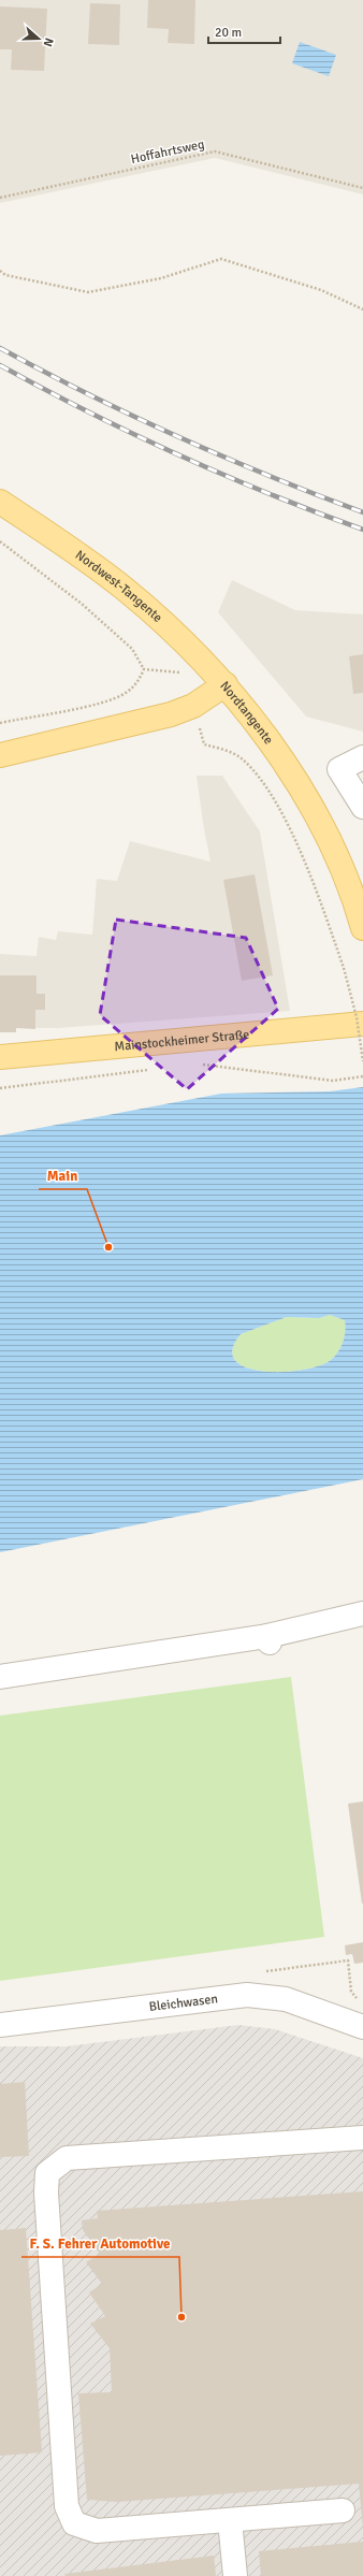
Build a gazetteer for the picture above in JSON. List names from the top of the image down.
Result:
{
  "streets": {
    "main road": ["Nordwest-Tangente", "Nordtangente", "Mainstockheimer Straße"],
    "street": ["Bleichwasen"],
    "path": ["Hoffahrtsweg"]
  },
  "crossings": [
    ["Nordwest-Tangente", "Nordtangente"]
  ],
  "places": ["Main", "F. S. Fehrer Automotive"],
  "scale_bar": "20 m",
  "north": "right"
}
